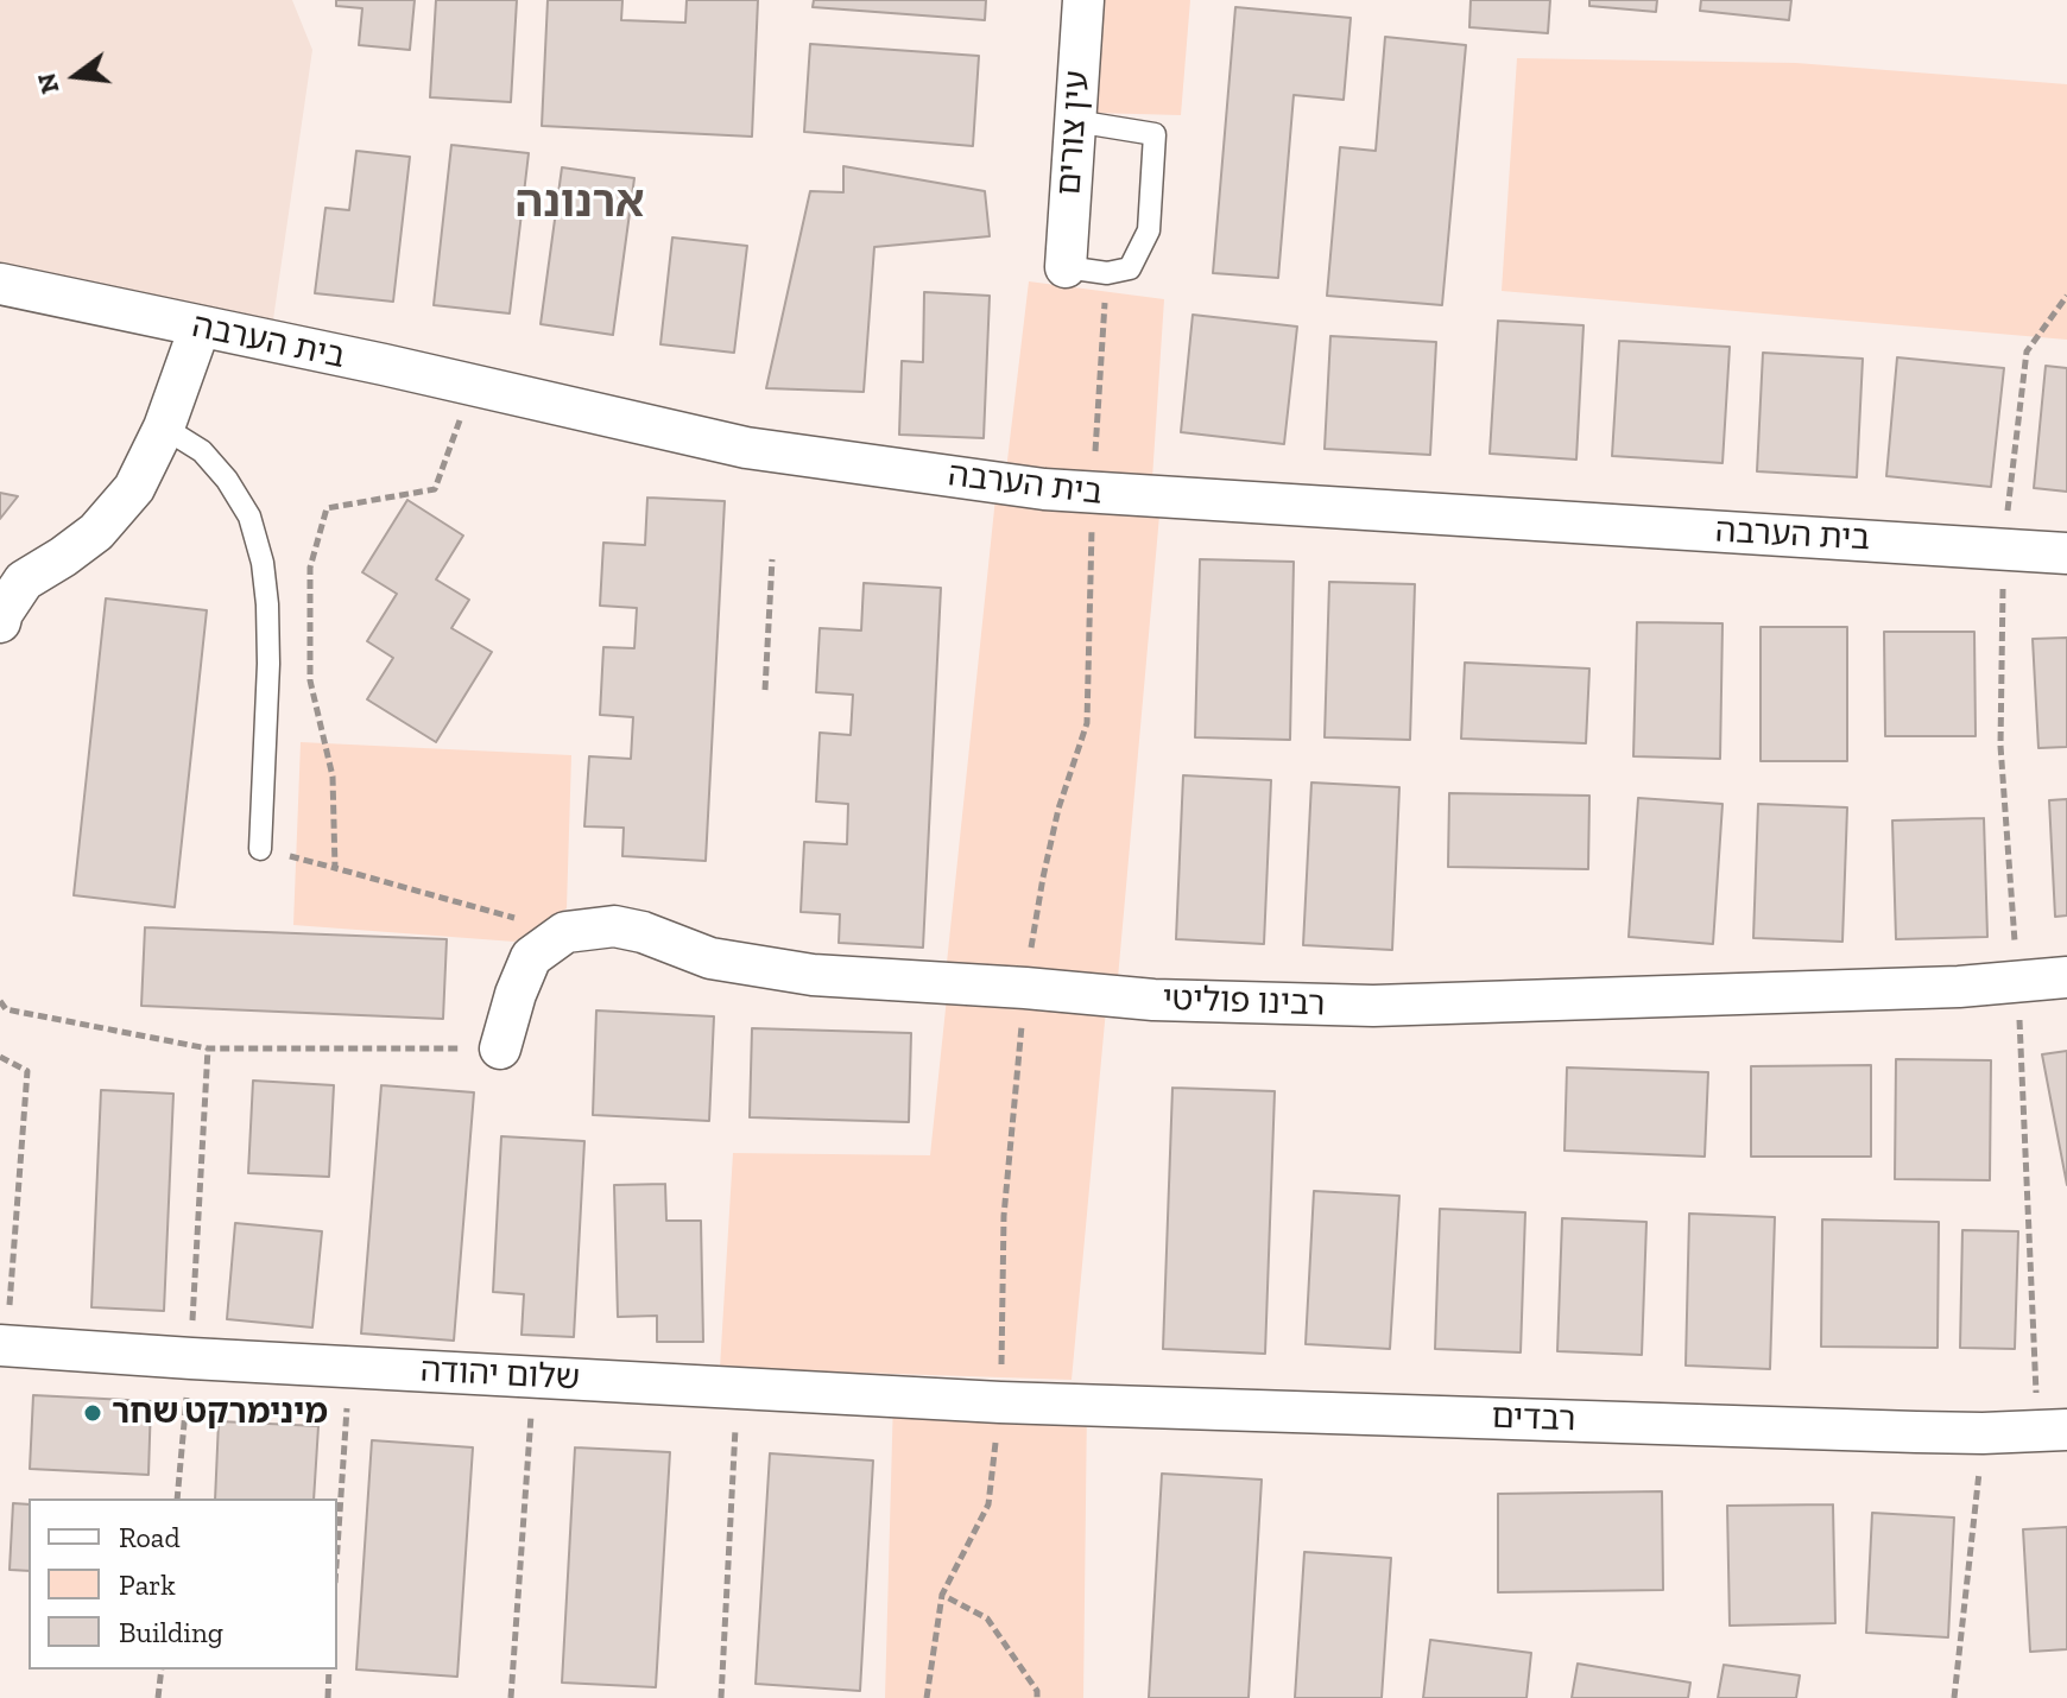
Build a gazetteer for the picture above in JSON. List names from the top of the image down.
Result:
{
  "streets": {
    "street": [
      "עין צורים",
      "בית הערבה",
      "רבינו פוליטי",
      "שלום יהודה",
      "רבדים"
    ]
  },
  "crossings": [
    ["שלום יהודה", "רבדים"]
  ],
  "districts": ["ארנונה"],
  "places": ["מינימרקט שחר"],
  "legend": ["Road", "Park", "Building"],
  "north": "left"
}
